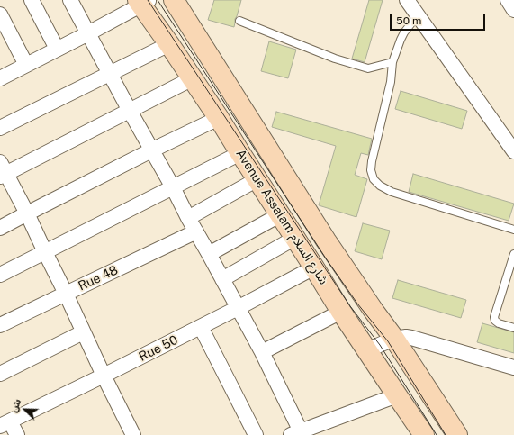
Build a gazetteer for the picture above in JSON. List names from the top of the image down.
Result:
{
  "streets": {
    "main road": ["Avenue Assalam شارع السلام"],
    "street": ["Rue 48", "Rue 50"]
  },
  "crossings": [
    ["Avenue Assalam شارع السلام", "Rue 50"]
  ],
  "scale_bar": "50 m",
  "north": "top left"
}
